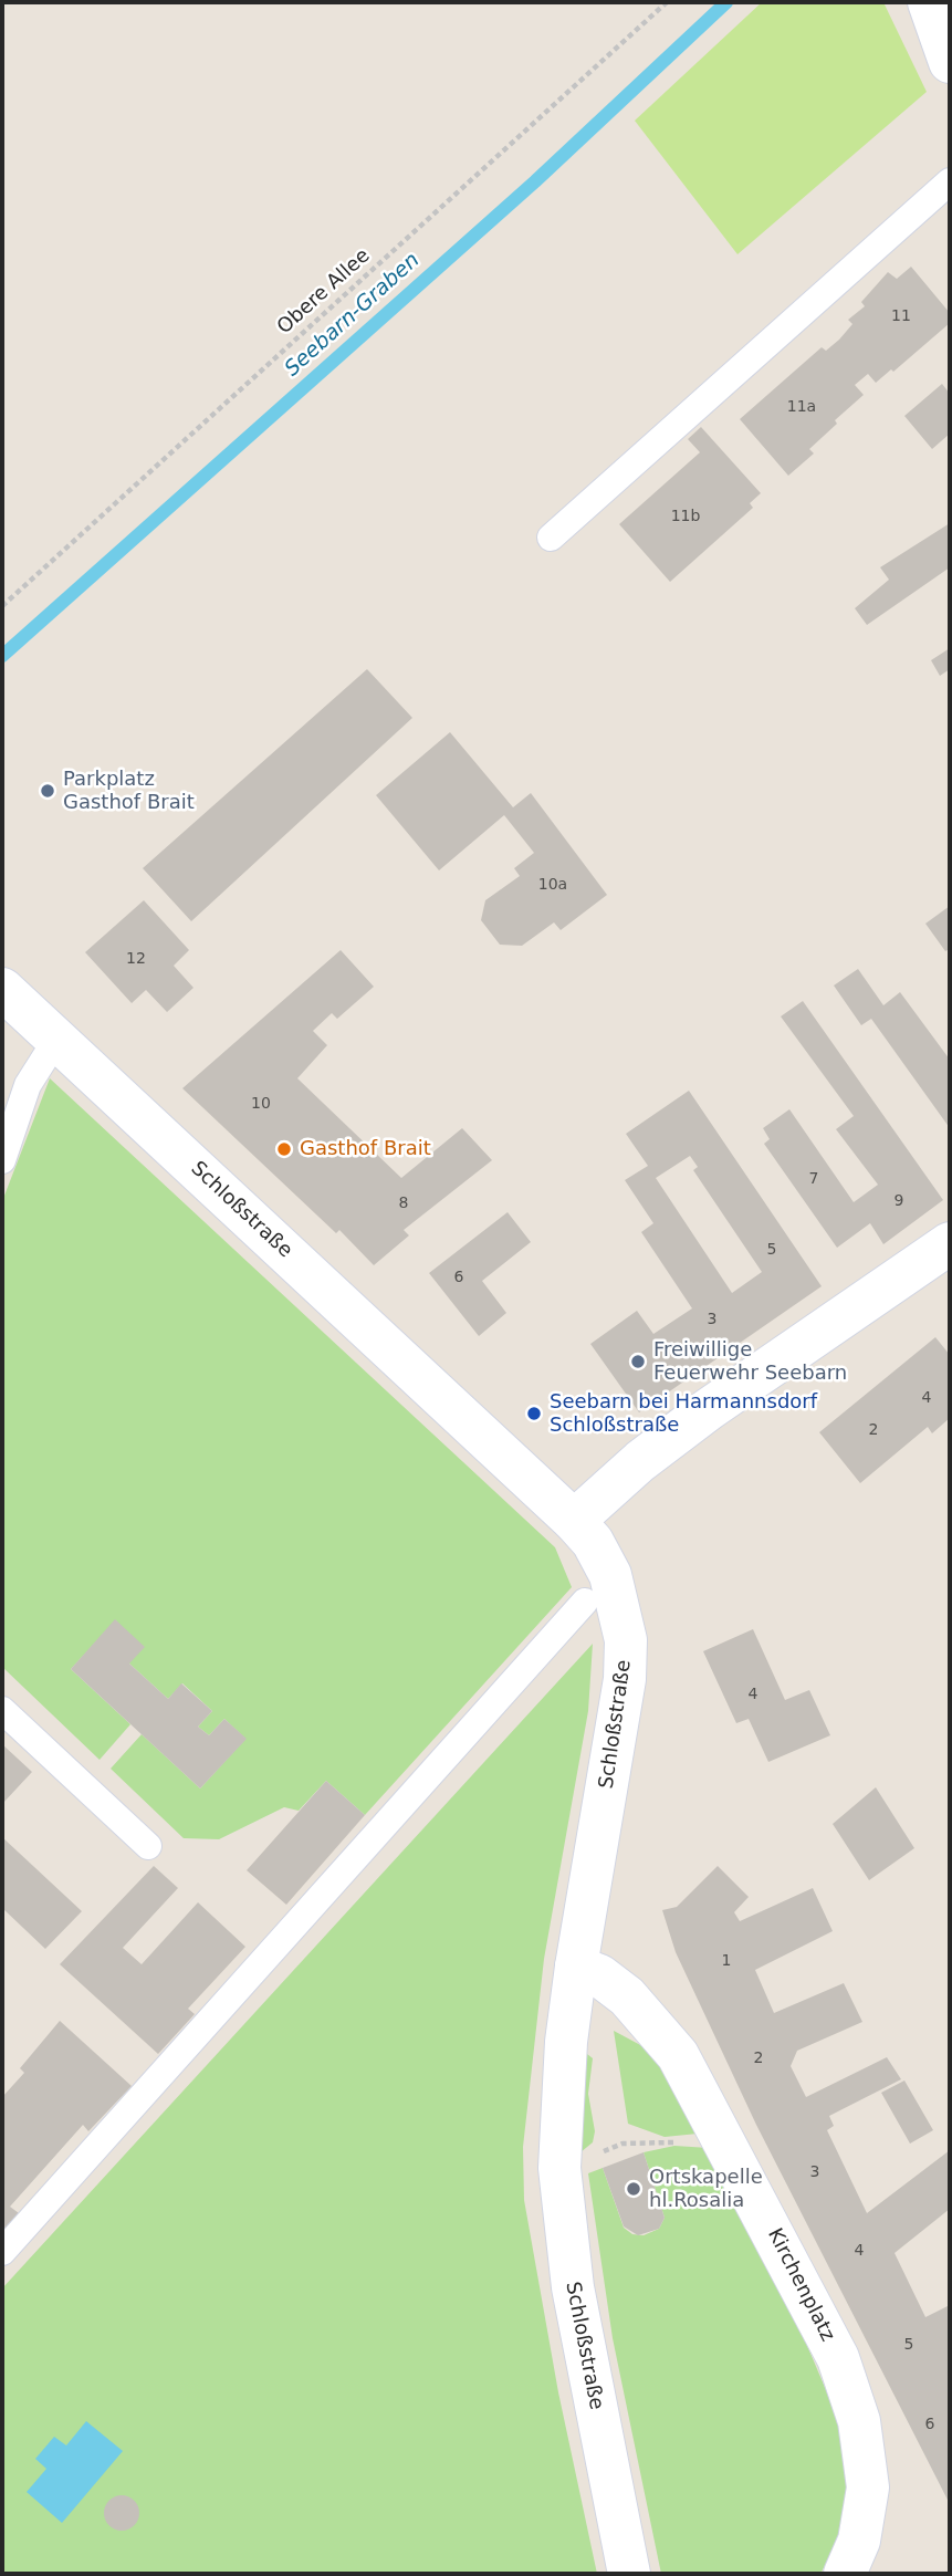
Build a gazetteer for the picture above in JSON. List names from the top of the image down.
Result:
{
  "streets": {
    "main road": ["Schloßstraße", "Kirchenplatz"],
    "path": ["Obere Allee"]
  },
  "crossings": [
    ["Schloßstraße", "Kirchenplatz"]
  ],
  "water": ["Seebarn-Graben"],
  "places": [
    "Parkplatz Gasthof Brait",
    "Gasthof Brait",
    "Freiwillige Feuerwehr Seebarn",
    "Seebarn bei Harmannsdorf Schloßstraße",
    "Ortskapelle hl.Rosalia"
  ],
  "house_numbers": [
    "11",
    "11a",
    "11b",
    "10a",
    "12",
    "10",
    "7",
    "9",
    "8",
    "5",
    "6",
    "3",
    "4",
    "2",
    "4",
    "1",
    "2",
    "3",
    "4",
    "5",
    "6"
  ]
}
